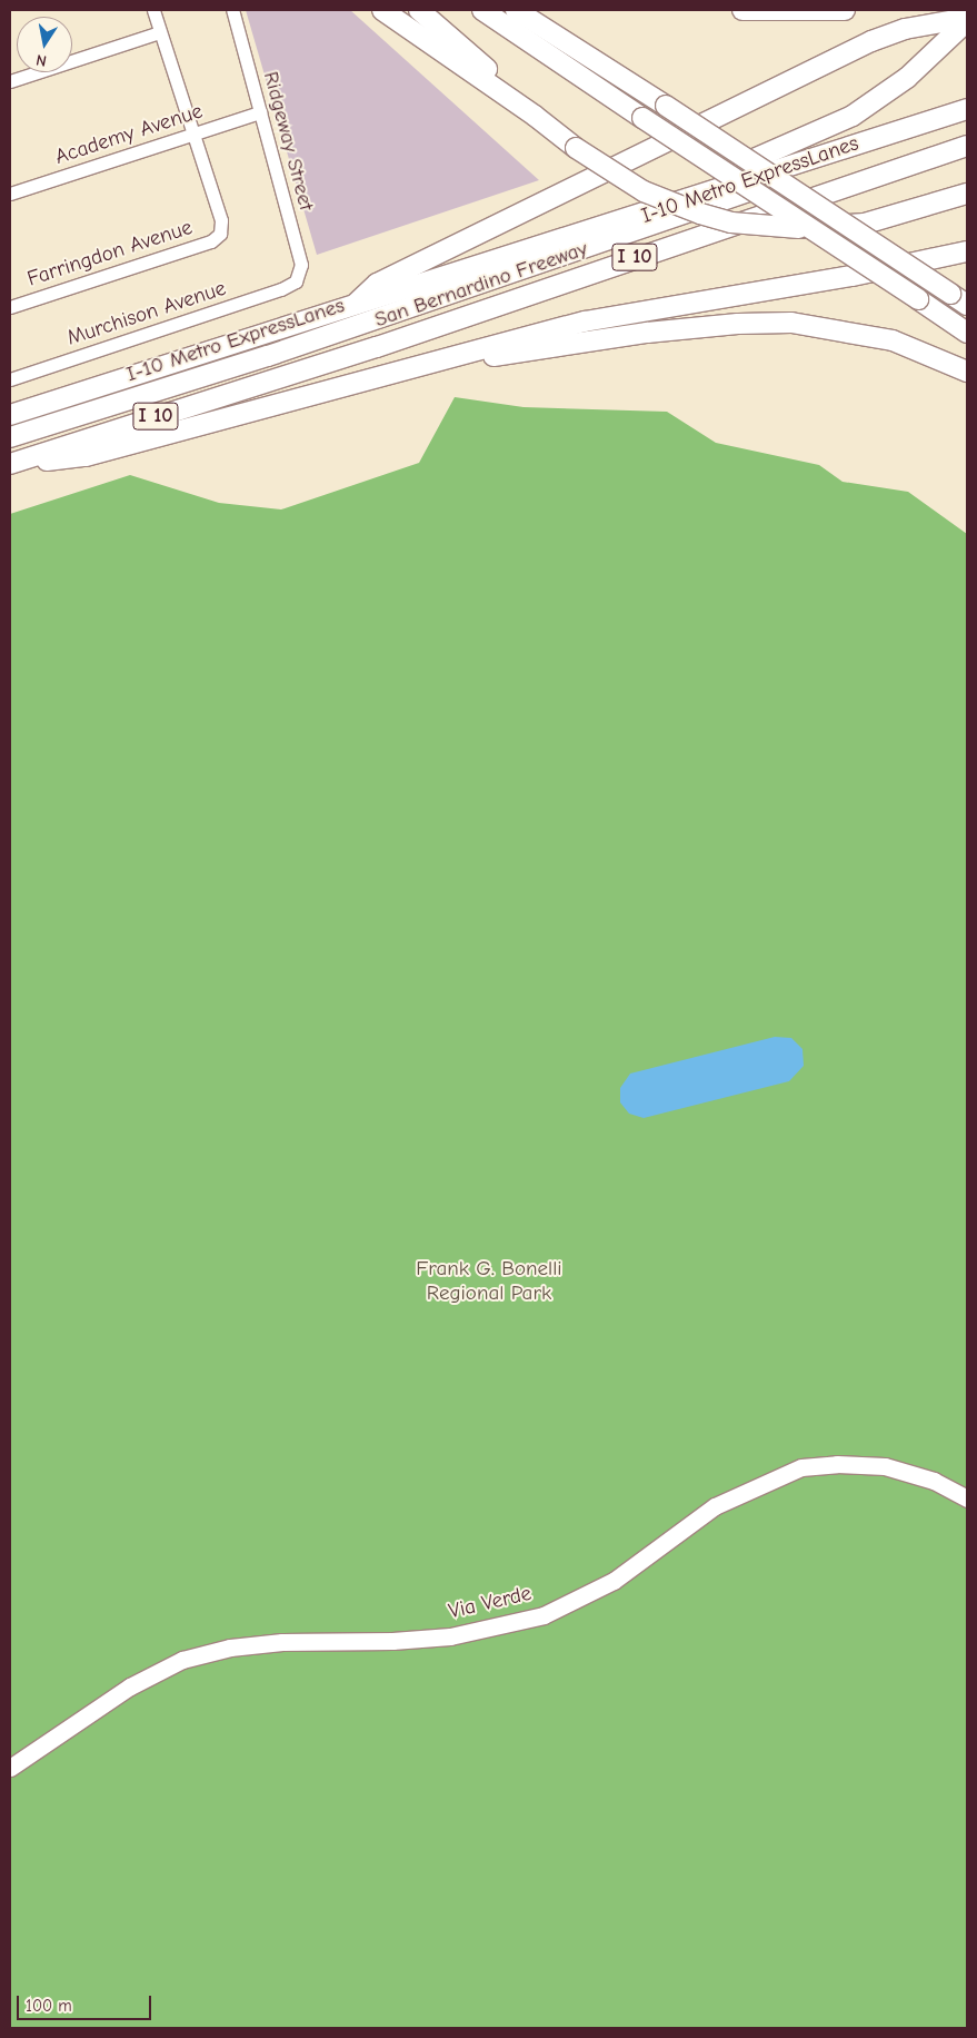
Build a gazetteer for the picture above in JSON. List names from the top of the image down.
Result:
{
  "streets": {
    "highway": ["I-10 Metro ExpressLanes", "I 10", "San Bernardino Freeway"],
    "main road": ["Via Verde"],
    "street": [
      "Academy Avenue",
      "Ridgeway Street",
      "Farringdon Avenue",
      "Murchison Avenue"
    ]
  },
  "crossings": [
    ["Academy Avenue", "Ridgeway Street"],
    ["Academy Avenue", "Farringdon Avenue"],
    ["Ridgeway Street", "Murchison Avenue"],
    ["I-10 Metro ExpressLanes", "San Bernardino Freeway"]
  ],
  "parks": ["Frank G. Bonelli Regional Park"],
  "scale_bar": "100 m",
  "north": "bottom"
}
